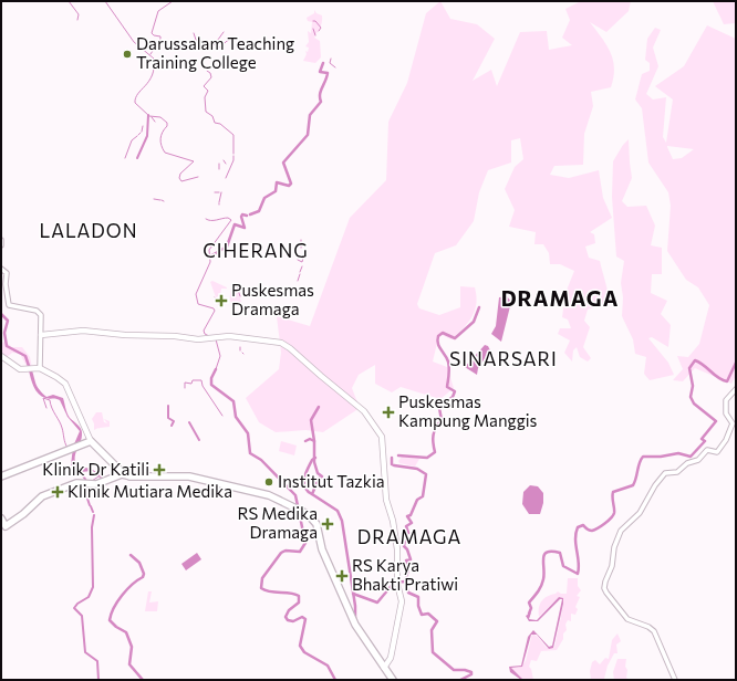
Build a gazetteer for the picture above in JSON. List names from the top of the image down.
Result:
{
  "districts": [
    "LALADON",
    "CIHERANG",
    "DRAMAGA",
    "SINARSARI",
    "DRAMAGA"
  ],
  "places": {
    "other": ["Darussalam Teaching Training College", "Institut Tazkia"],
    "health": [
      "Puskesmas Dramaga",
      "Puskesmas Kampung Manggis",
      "Klinik Dr Katili",
      "Klinik Mutiara Medika",
      "RS Medika Dramaga",
      "RS Karya Bhakti Pratiwi"
    ]
  }
}
